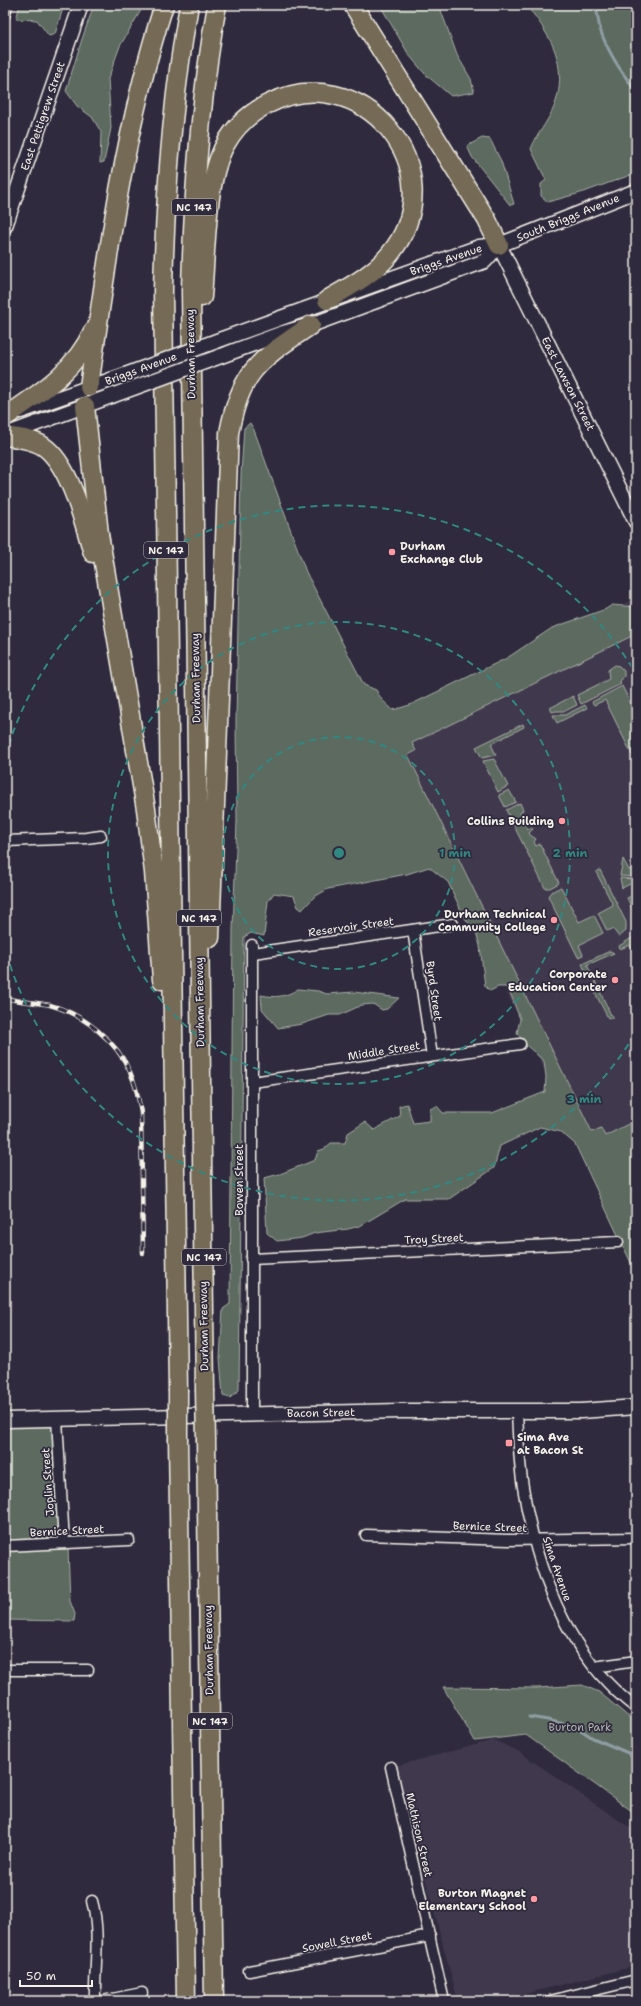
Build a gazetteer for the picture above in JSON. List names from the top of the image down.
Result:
{
  "streets": {
    "highway": ["NC 147", "Durham Freeway"],
    "street": [
      "East Pettigrew Street",
      "South Briggs Avenue",
      "Briggs Avenue",
      "East Lawson Street",
      "Reservoir Street",
      "Byrd Street",
      "Middle Street",
      "Bowen Street",
      "Troy Street",
      "Bacon Street",
      "Joplin Street",
      "Bernice Street",
      "Sima Avenue",
      "Mathison Street",
      "Sowell Street"
    ]
  },
  "crossings": [
    ["South Briggs Avenue", "Briggs Avenue"],
    ["South Briggs Avenue", "East Lawson Street"],
    ["Briggs Avenue", "East Lawson Street"],
    ["Reservoir Street", "Byrd Street"],
    ["Reservoir Street", "Bowen Street"],
    ["Byrd Street", "Middle Street"],
    ["Middle Street", "Bowen Street"],
    ["Bowen Street", "Troy Street"],
    ["Bowen Street", "Bacon Street"],
    ["Bacon Street", "Joplin Street"],
    ["Bacon Street", "Sima Avenue"],
    ["Joplin Street", "Bernice Street"],
    ["Bernice Street", "Sima Avenue"],
    ["Mathison Street", "Sowell Street"]
  ],
  "parks": ["Burton Park"],
  "places": {
    "other": [
      "Durham Exchange Club",
      "Collins Building",
      "Durham Technical Community College",
      "Corporate Education Center",
      "Burton Magnet Elementary School"
    ],
    "transit": ["Sima Ave at Bacon St"]
  },
  "scale_bar": "50 m",
  "rings": ["1 min", "2 min", "3 min"]
}
